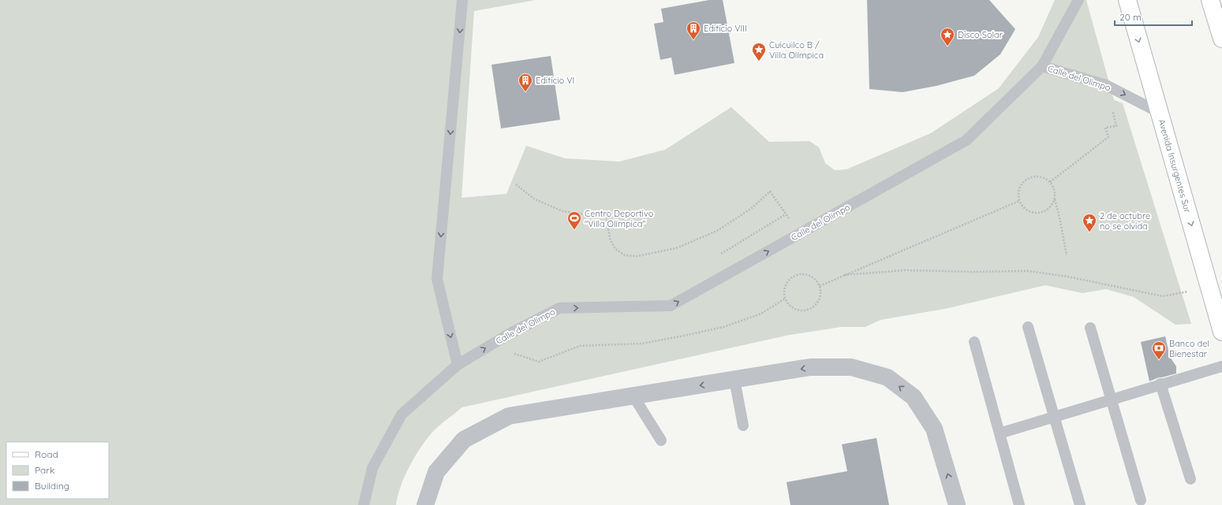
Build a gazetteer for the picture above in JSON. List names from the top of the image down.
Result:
{
  "streets": {
    "main road": ["Avenida Insurgentes Sur"],
    "lane": ["Calle del Olimpo"]
  },
  "crossings": [
    ["Calle del Olimpo", "Avenida Insurgentes Sur"]
  ],
  "one_way": ["Calle del Olimpo", "Avenida Insurgentes Sur"],
  "places": {
    "building": ["Edificio VIII", "Edificio VI"],
    "place": ["Disco Solar", "Cuicuilco B / Villa Olímpica", "2 de octubre no se olvida"],
    "sports": ["Centro Deportivo \"Villa Olímpica\""],
    "bank": ["Banco del Bienestar"]
  },
  "legend": ["Road", "Park", "Building"],
  "scale_bar": "20 m"
}
